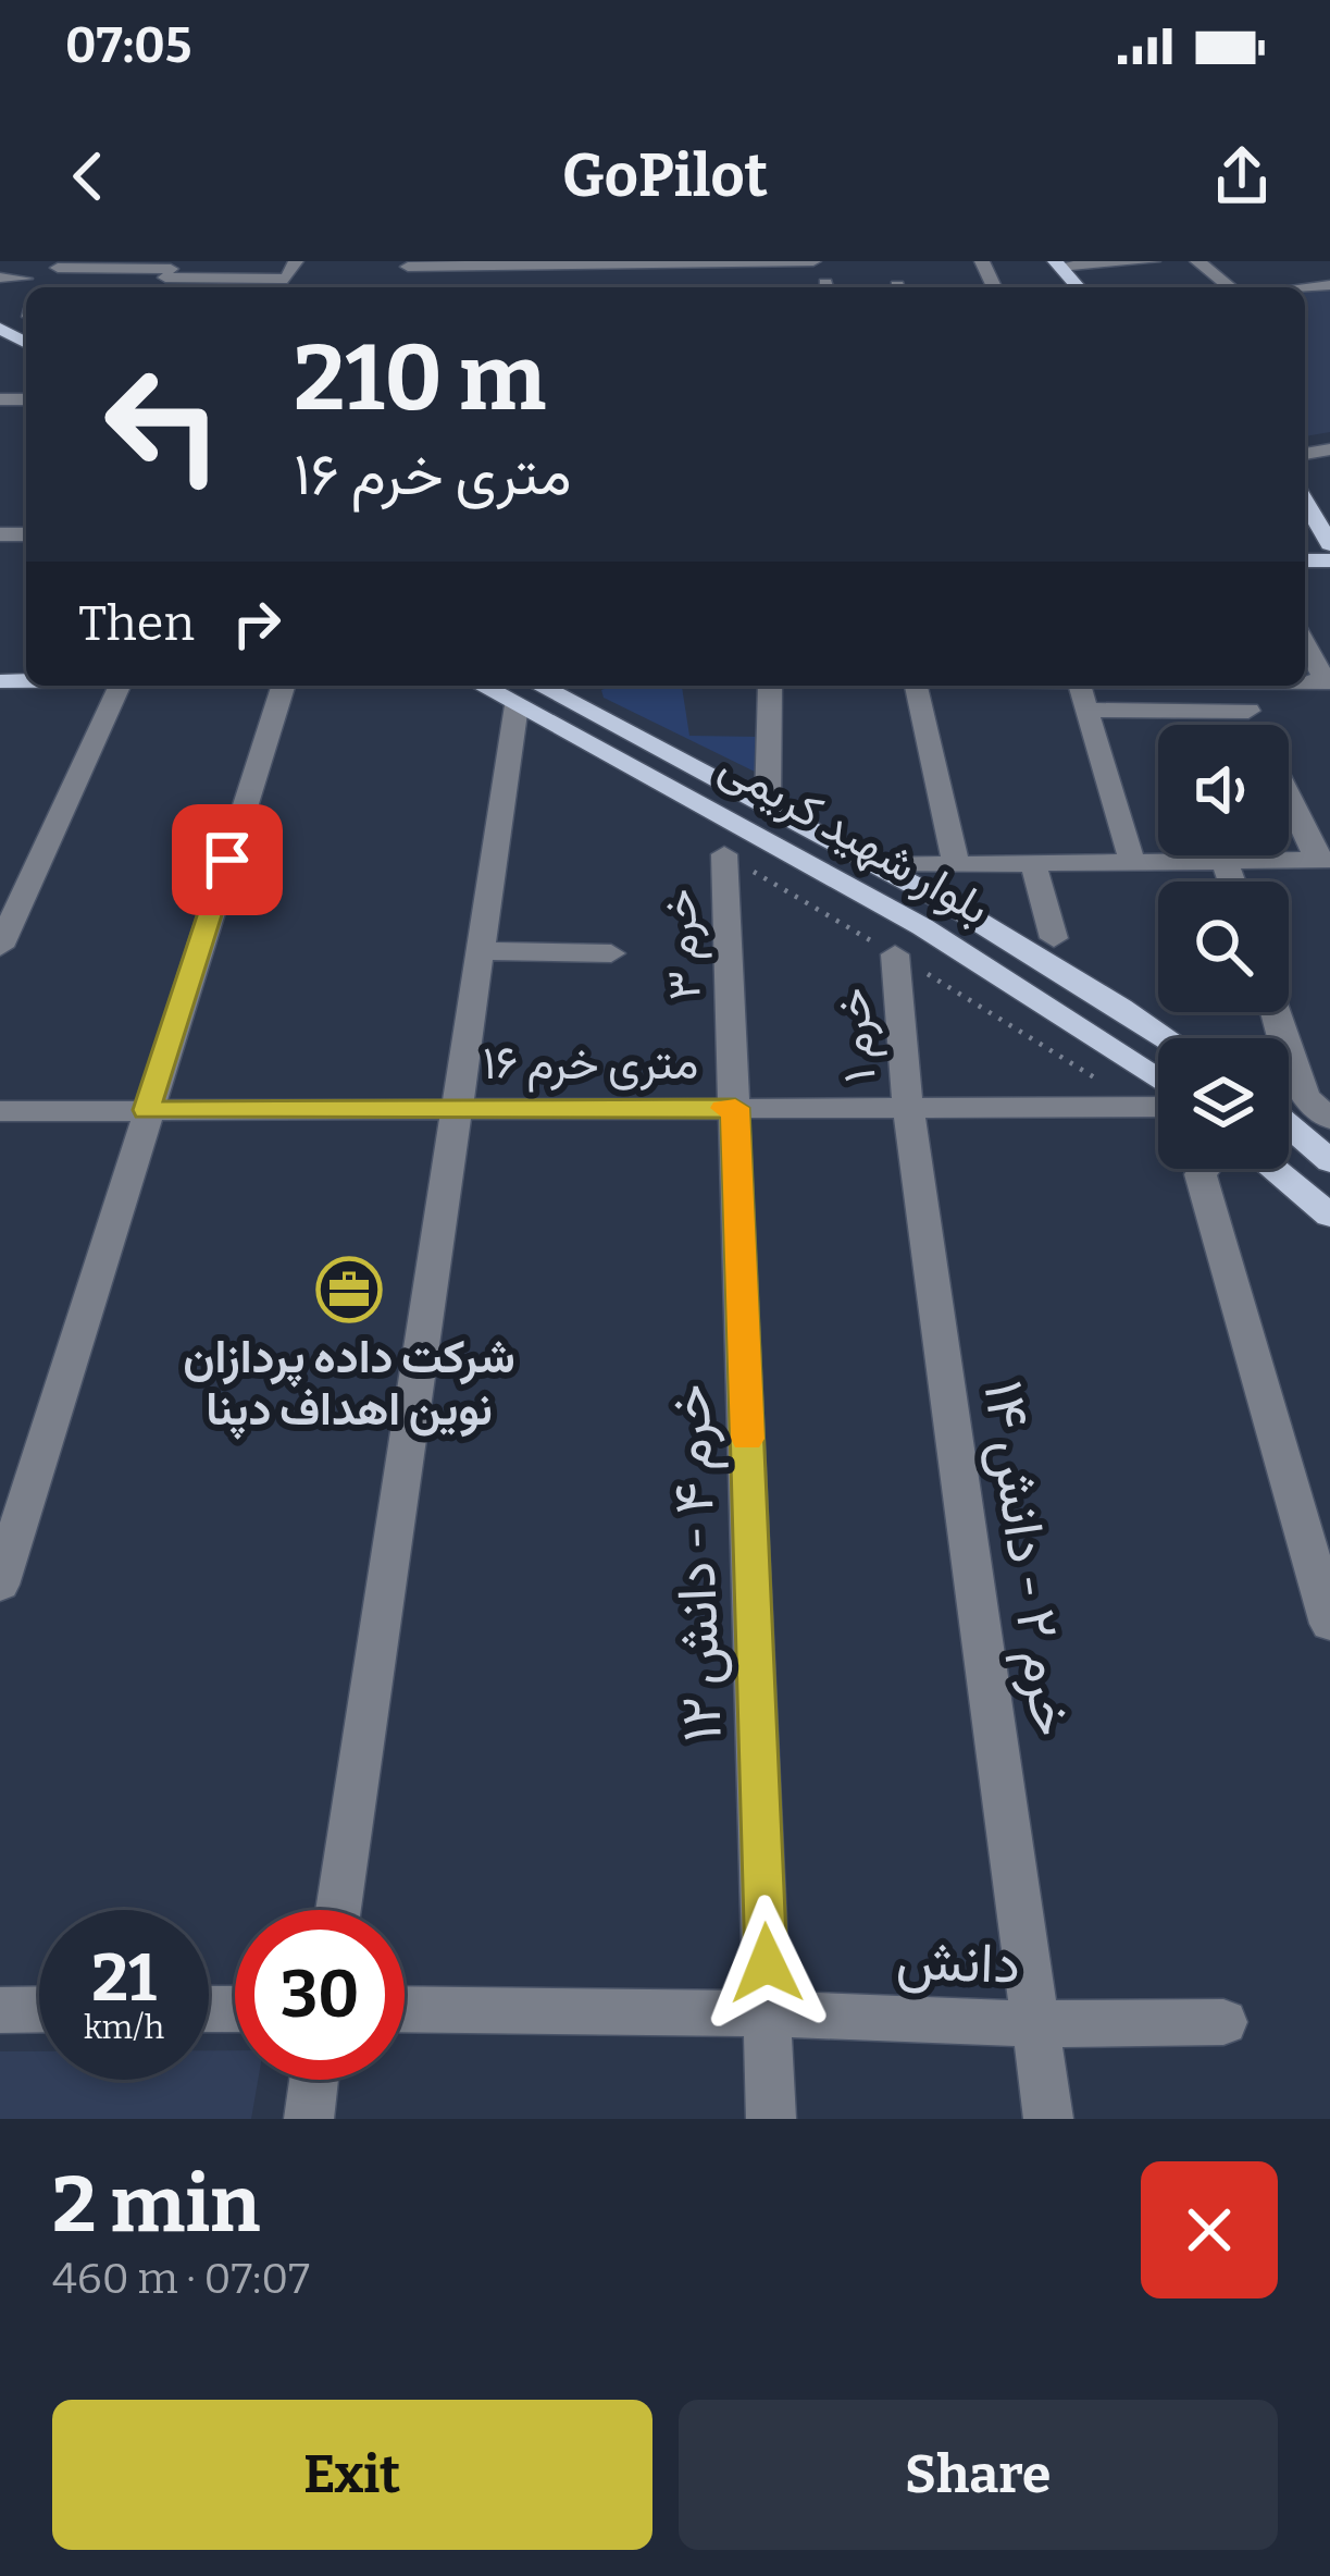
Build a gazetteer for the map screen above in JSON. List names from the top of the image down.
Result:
{
  "streets": {
    "main road": ["بلوار شهید کریمی"],
    "street": [
      "خرم ۳",
      "خرم ۱",
      "۱۶ متری خرم",
      "خرم ۲ - دانش ۱۴",
      "خرم ۴ - دانش ۱۲",
      "دانش"
    ]
  },
  "crossings": [
    ["خرم ۳", "۱۶ متری خرم"],
    ["خرم ۳", "خرم ۴ - دانش ۱۲"],
    ["خرم ۱", "۱۶ متری خرم"],
    ["خرم ۱", "خرم ۲ - دانش ۱۴"],
    ["۱۶ متری خرم", "خرم ۲ - دانش ۱۴"],
    ["۱۶ متری خرم", "خرم ۴ - دانش ۱۲"],
    ["خرم ۲ - دانش ۱۴", "دانش"],
    ["خرم ۴ - دانش ۱۲", "دانش"]
  ],
  "places": {
    "office": ["شرکت داده پردازان نوین اهداف دپنا"]
  },
  "page": {
    "status": "07:05",
    "header": "GoPilot",
    "turn": ["210 m", "۱۶ متری خرم"],
    "then": "Then",
    "speed": "21 km/h",
    "limit": "30",
    "heading": ["2 min", "460 m · 07:07"],
    "buttons": ["Exit", "Share"]
  }
}
